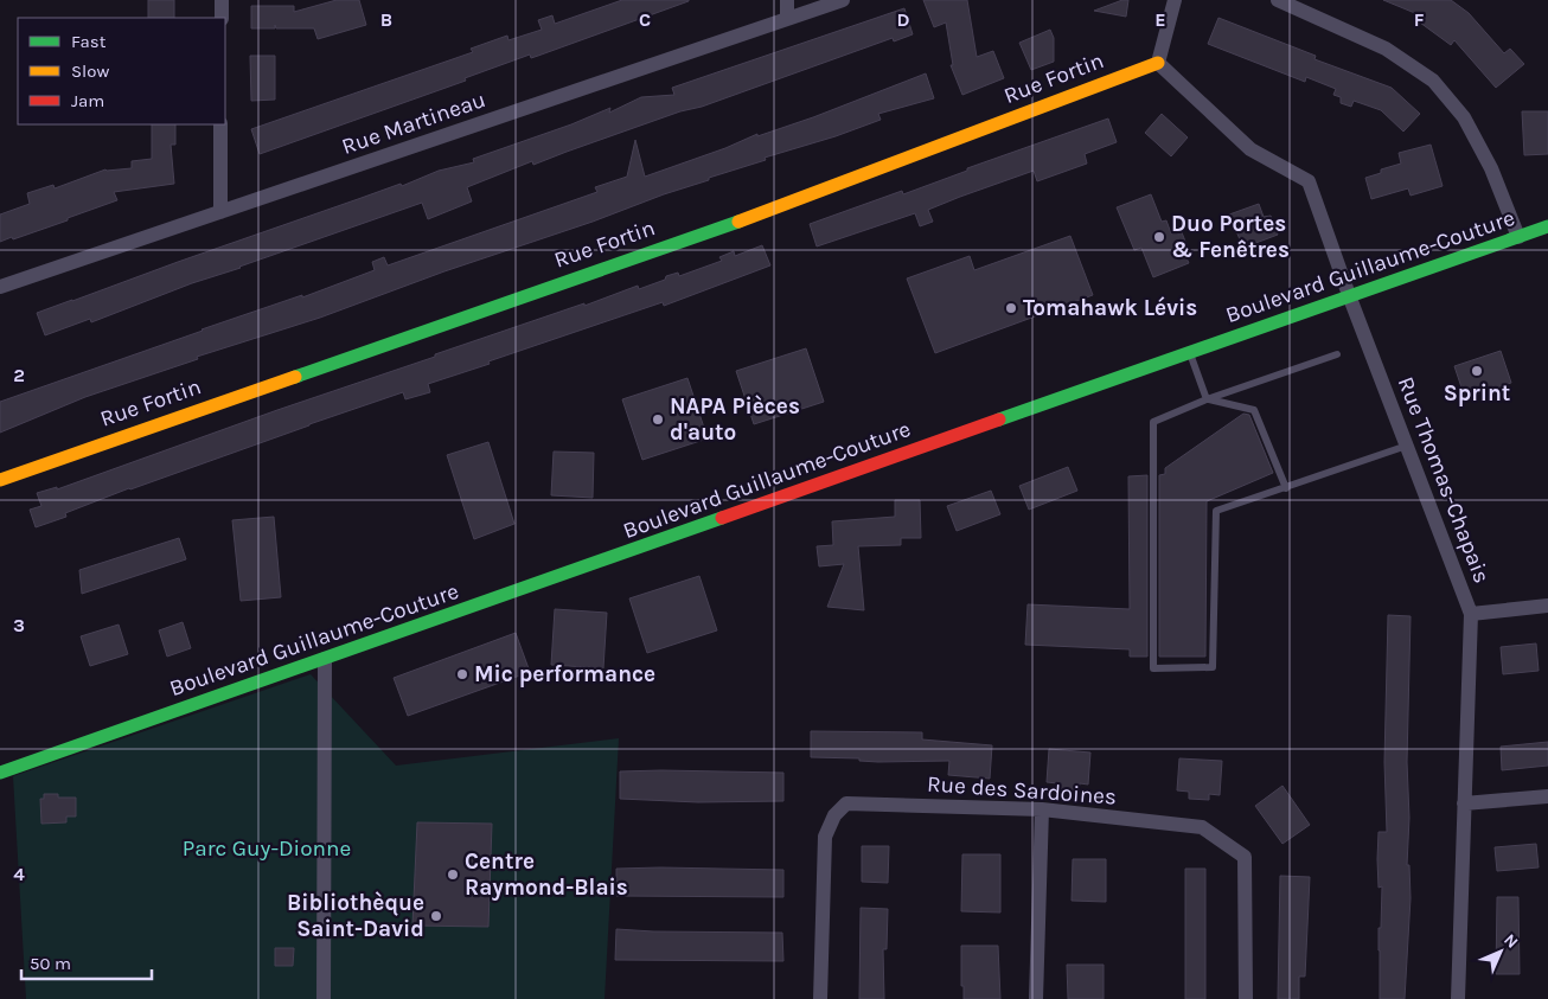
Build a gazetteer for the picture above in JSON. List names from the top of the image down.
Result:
{
  "streets": {
    "main road": ["Rue Fortin", "Boulevard Guillaume-Couture"],
    "street": ["Rue Martineau", "Rue Thomas-Chapais", "Rue des Sardoines"]
  },
  "crossings": [
    ["Rue Fortin", "Rue Thomas-Chapais"],
    ["Boulevard Guillaume-Couture", "Rue Thomas-Chapais"]
  ],
  "parks": ["Parc Guy-Dionne"],
  "places": [
    "Duo Portes & Fenêtres",
    "Tomahawk Lévis",
    "Sprint",
    "NAPA Pièces d'auto",
    "Mic performance",
    "Centre Raymond-Blais",
    "Bibliothèque Saint-David"
  ],
  "legend": ["Fast", "Slow", "Jam"],
  "scale_bar": "50 m",
  "north": "top right",
  "grid": {
    "columns": [
      "B",
      "C",
      "D",
      "E",
      "F"
    ],
    "rows": ["2", "3", "4"]
  }
}
